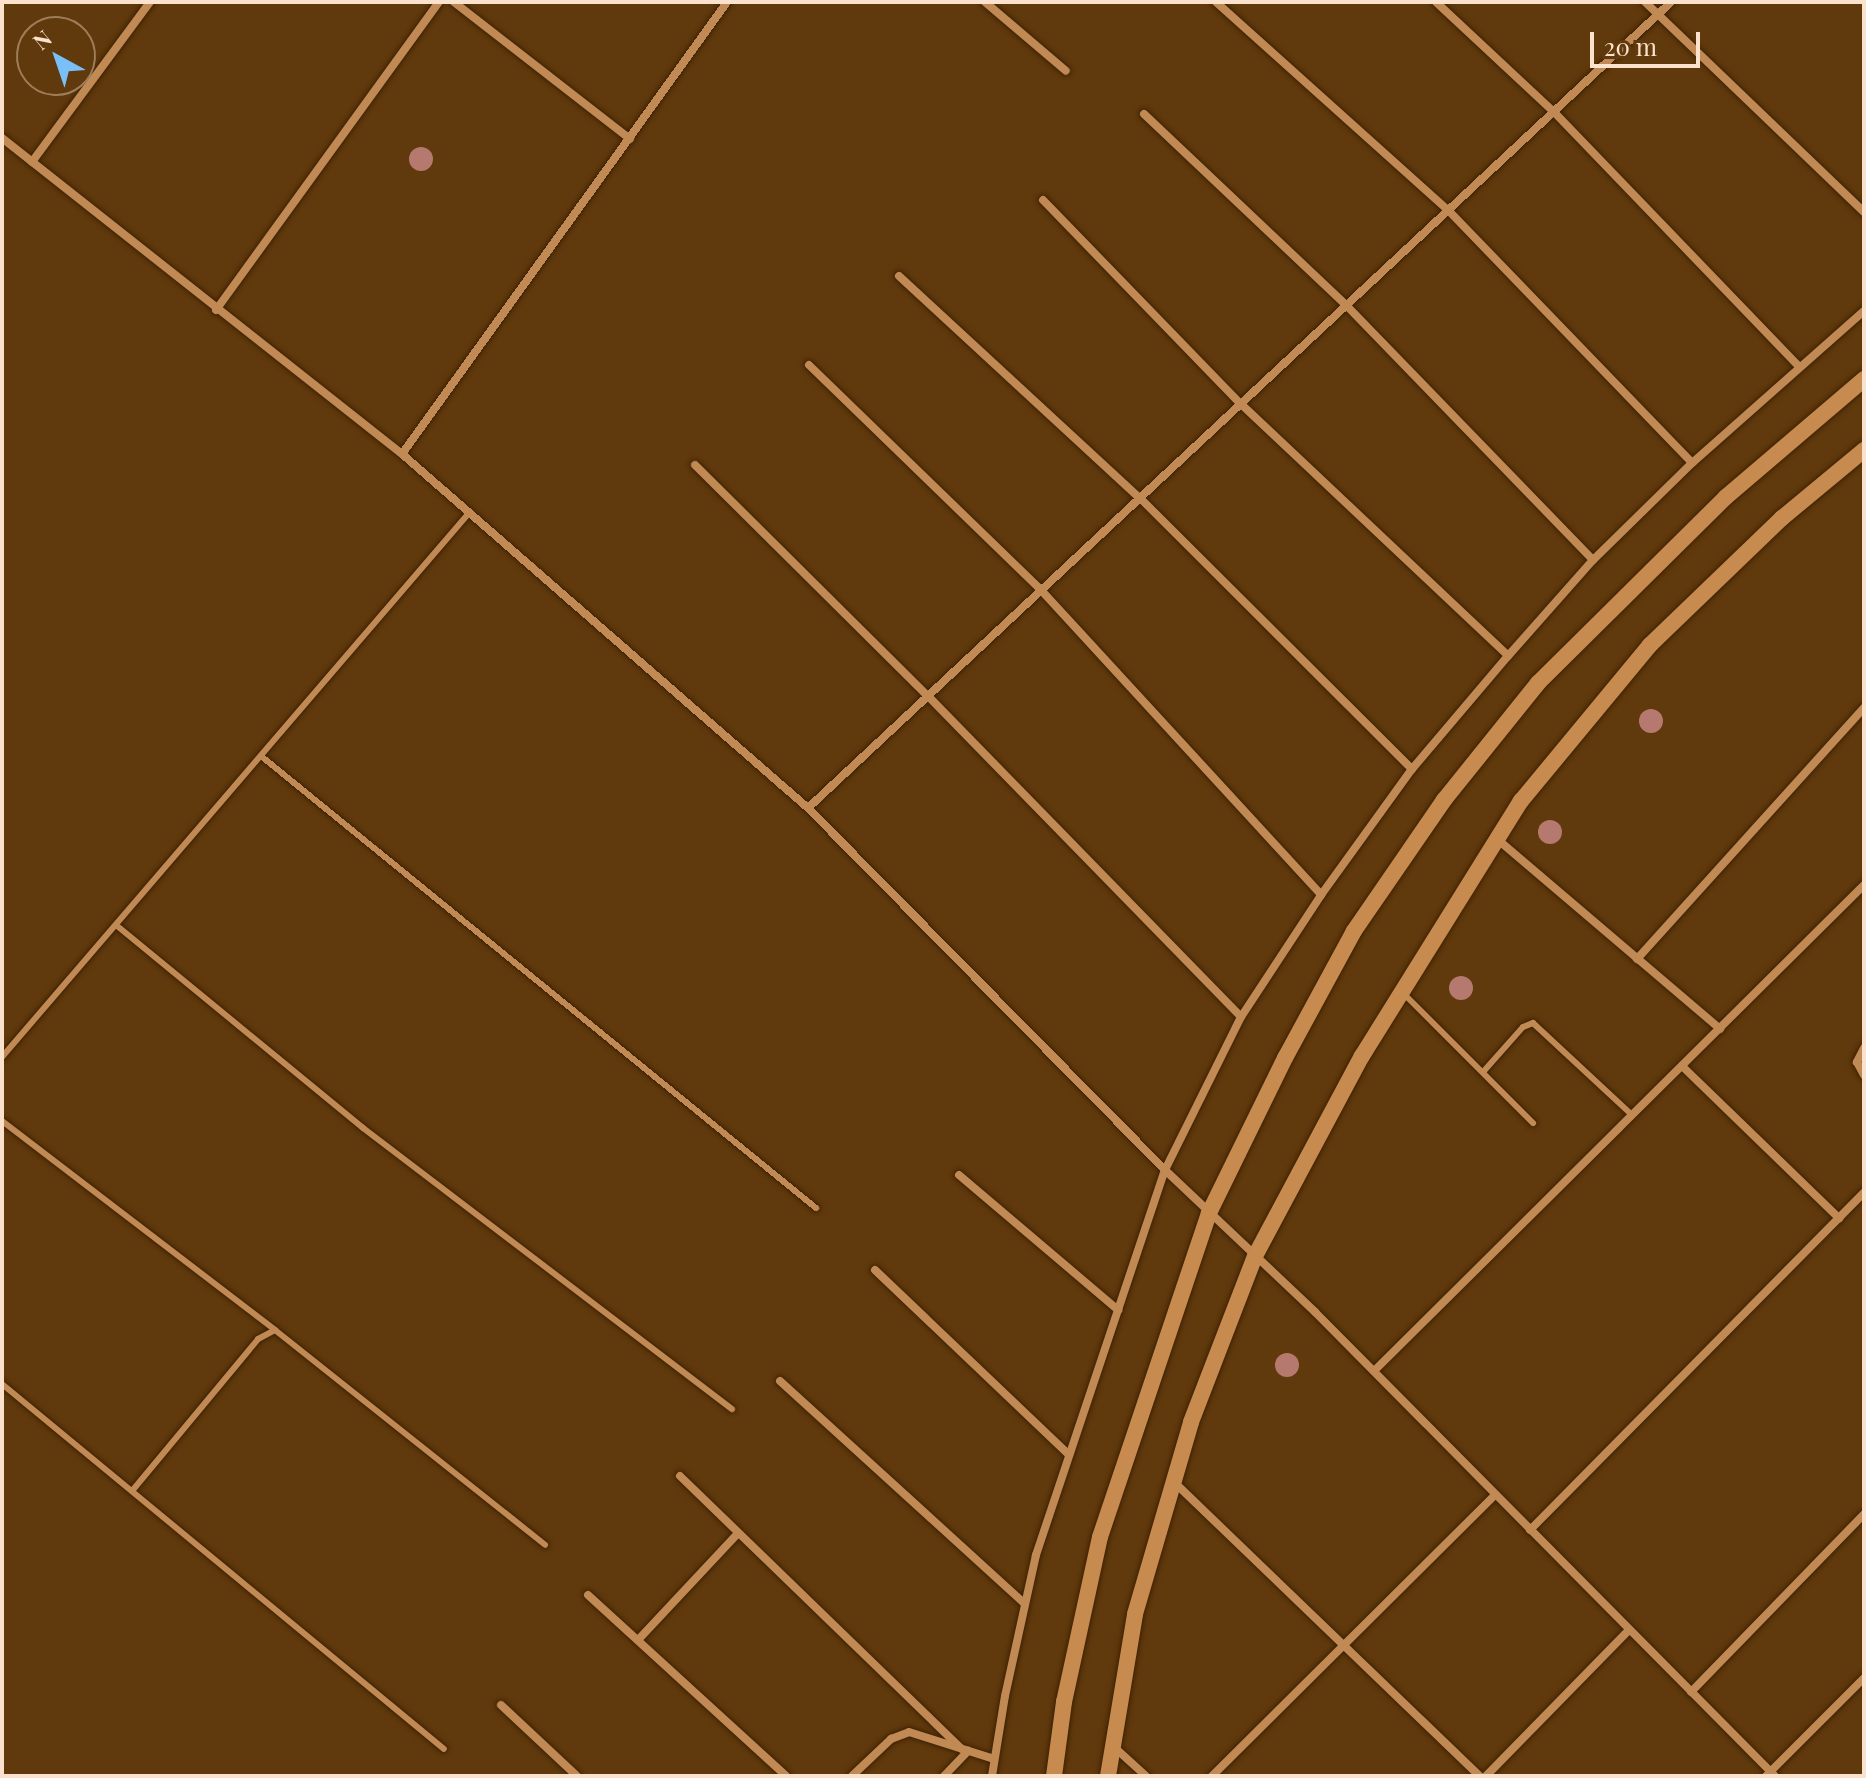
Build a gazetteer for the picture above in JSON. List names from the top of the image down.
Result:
{
  "scale_bar": "20 m",
  "north": "top left"
}
